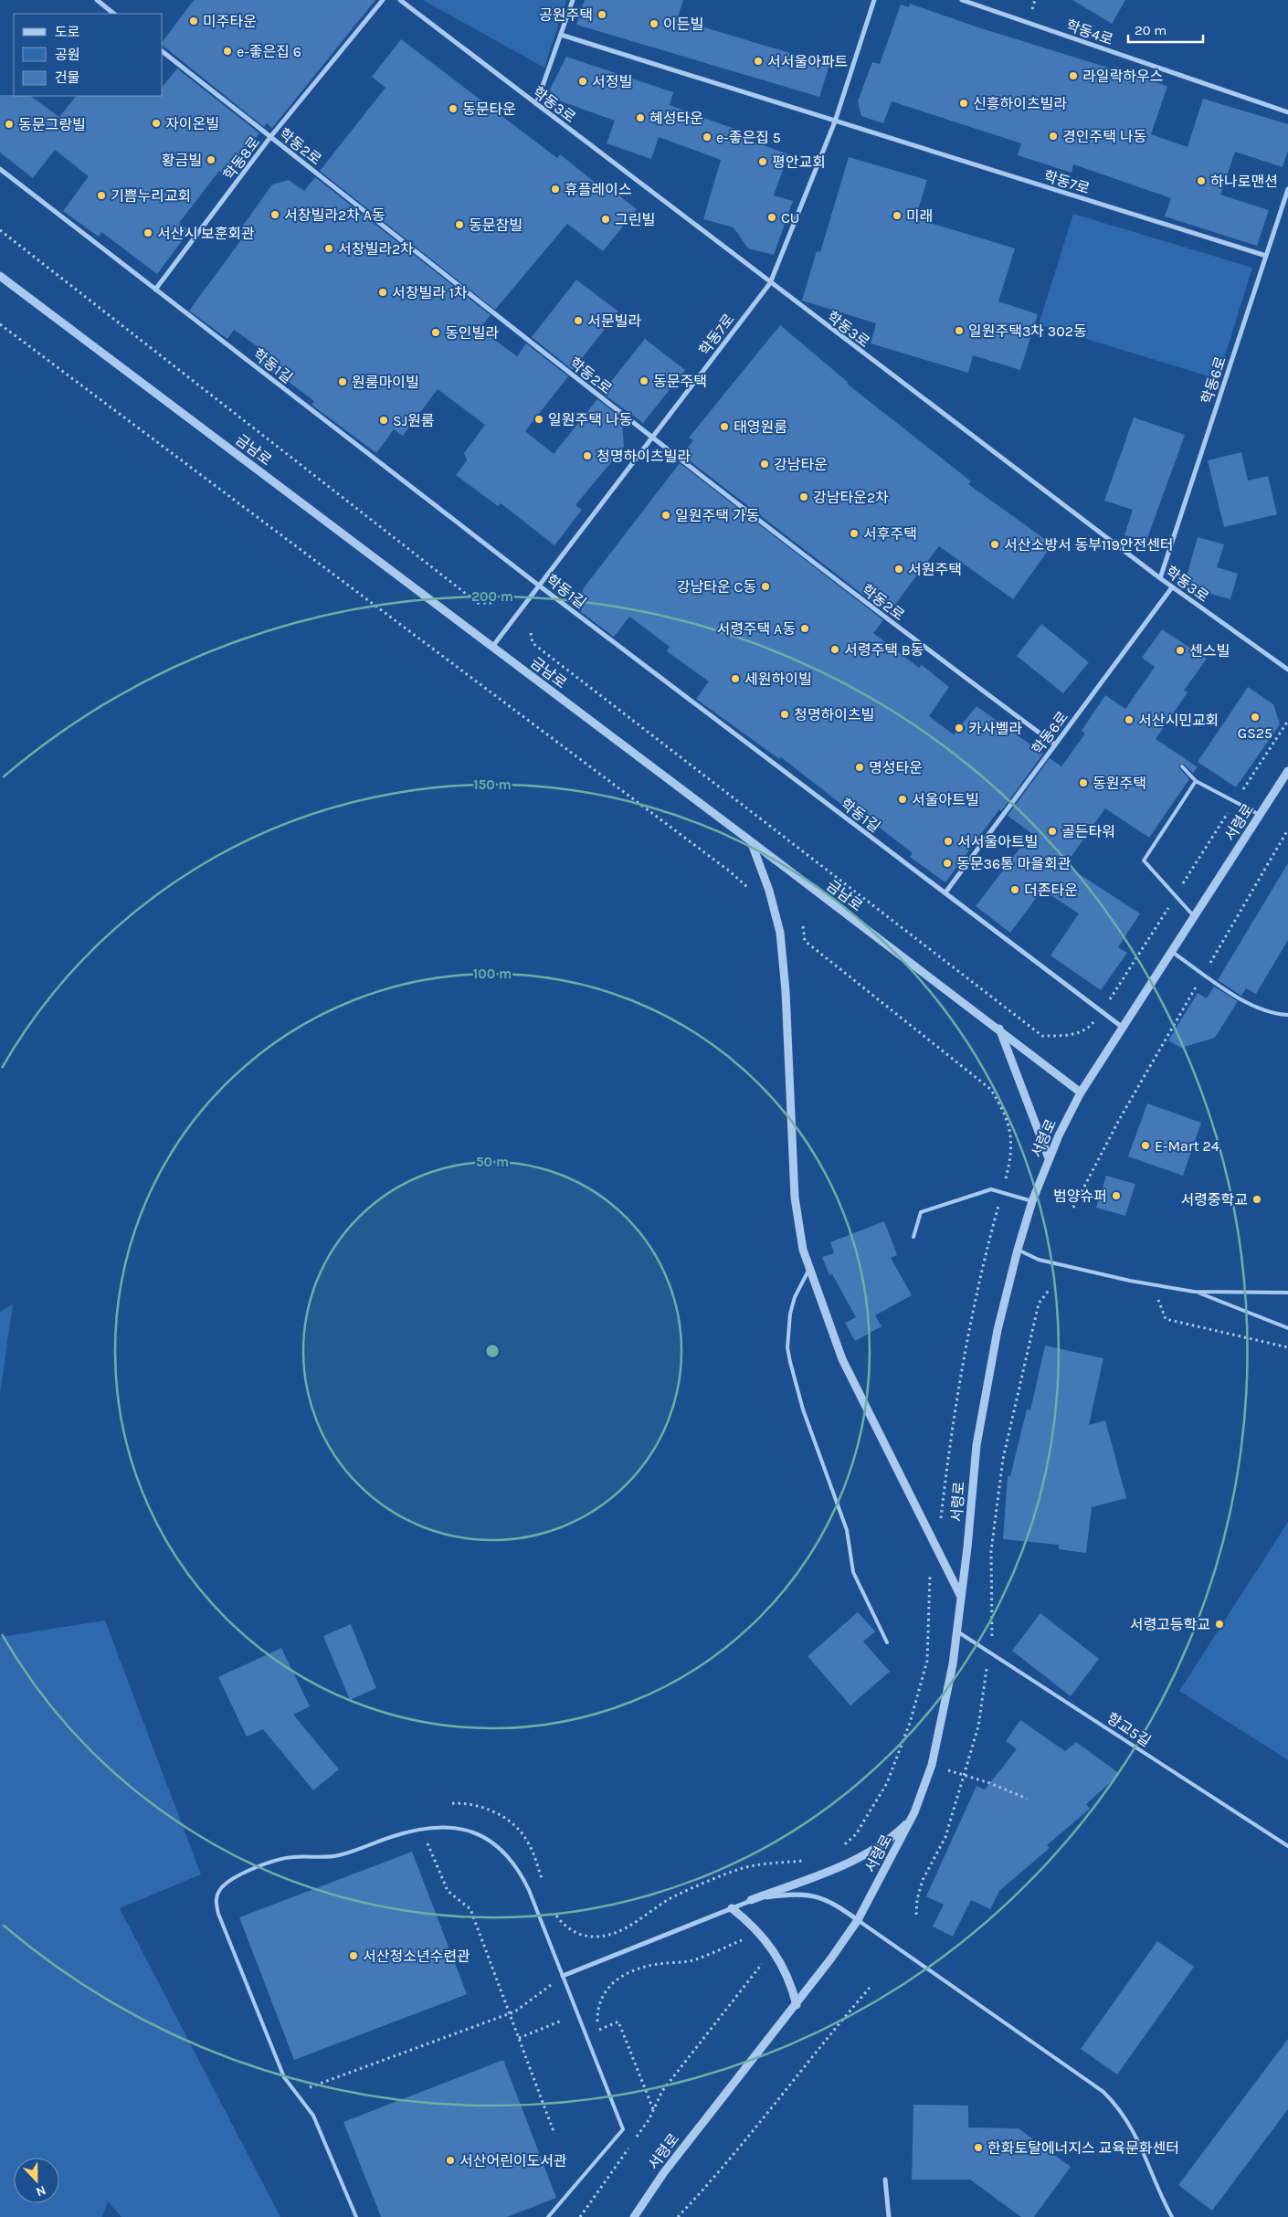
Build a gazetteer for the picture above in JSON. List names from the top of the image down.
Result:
{
  "streets": {
    "street": [
      "학동4로",
      "학동3로",
      "학동2로",
      "학동8로",
      "학동7로",
      "학동1길",
      "학동6로",
      "금남로",
      "서령로"
    ],
    "lane": ["향교5길"]
  },
  "crossings": [
    ["학동3로", "학동7로"],
    ["학동3로", "학동6로"],
    ["학동2로", "학동8로"],
    ["학동2로", "학동7로"],
    ["학동2로", "학동6로"],
    ["학동8로", "학동1길"],
    ["학동7로", "학동1길"],
    ["학동7로", "학동6로"],
    ["학동7로", "금남로"],
    ["학동1길", "학동6로"],
    ["학동1길", "서령로"],
    ["금남로", "서령로"],
    ["서령로", "향교5길"]
  ],
  "places": [
    "공원주택",
    "미주타운",
    "이든빌",
    "e-좋은집 6",
    "서서울아파트",
    "라일락하우스",
    "서정빌",
    "신흥하이츠빌라",
    "동문타운",
    "혜성타운",
    "자이온빌",
    "동문그랑빌",
    "경인주택 나동",
    "e-좋은집 5",
    "황금빌",
    "평안교회",
    "하나로맨션",
    "휴플레이스",
    "기쁨누리교회",
    "서창빌라2차 A동",
    "미래",
    "CU",
    "그린빌",
    "동문참빌",
    "서산시 보훈회관",
    "서창빌라2차",
    "서창빌라 1차",
    "서문빌라",
    "일원주택3차 302동",
    "동인빌라",
    "동문주택",
    "원룸마이빌",
    "일원주택 나동",
    "SJ원룸",
    "태영원룸",
    "청명하이츠빌라",
    "강남타운",
    "강남타운2차",
    "일원주택 가동",
    "서후주택",
    "서산소방서 동부119안전센터",
    "서원주택",
    "강남타운 C동",
    "서령주택 A동",
    "서령주택 B동",
    "센스빌",
    "세원하이빌",
    "청명하이츠빌",
    "GS25",
    "서산시민교회",
    "카사벨라",
    "명성타운",
    "동원주택",
    "서울아트빌",
    "골든타워",
    "서서울아트빌",
    "동문36통 마을회관",
    "더존타운",
    "E-Mart 24",
    "범양슈퍼",
    "서령중학교",
    "서령고등학교",
    "서산청소년수련관",
    "한화토탈에너지스 교육문화센터",
    "서산어린이도서관"
  ],
  "legend": ["도로", "공원", "건물"],
  "scale_bar": "20 m",
  "north": "bottom",
  "rings": [
    "200 m",
    "150 m",
    "100 m",
    "50 m"
  ]
}
